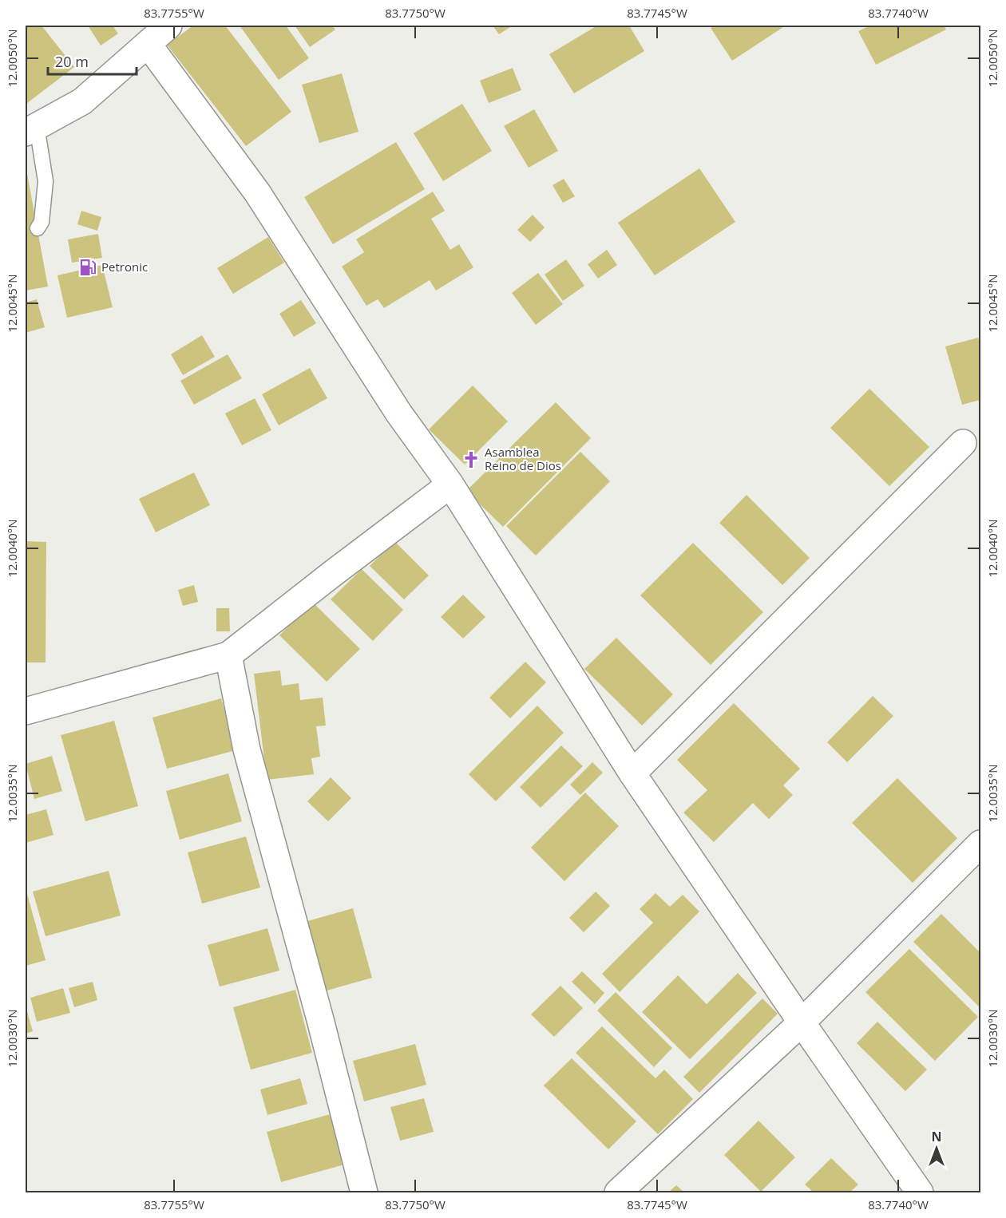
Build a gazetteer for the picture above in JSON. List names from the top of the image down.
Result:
{
  "places": {
    "fuel station": ["Petronic"],
    "church": ["Asamblea Reino de Dios"]
  },
  "scale_bar": "20 m",
  "north": "top",
  "coordinates": [
    "83.7755°W",
    "83.7750°W",
    "83.7745°W",
    "83.7740°W",
    "12.0050°N",
    "12.0045°N",
    "12.0040°N",
    "12.0035°N",
    "12.0030°N"
  ]
}
